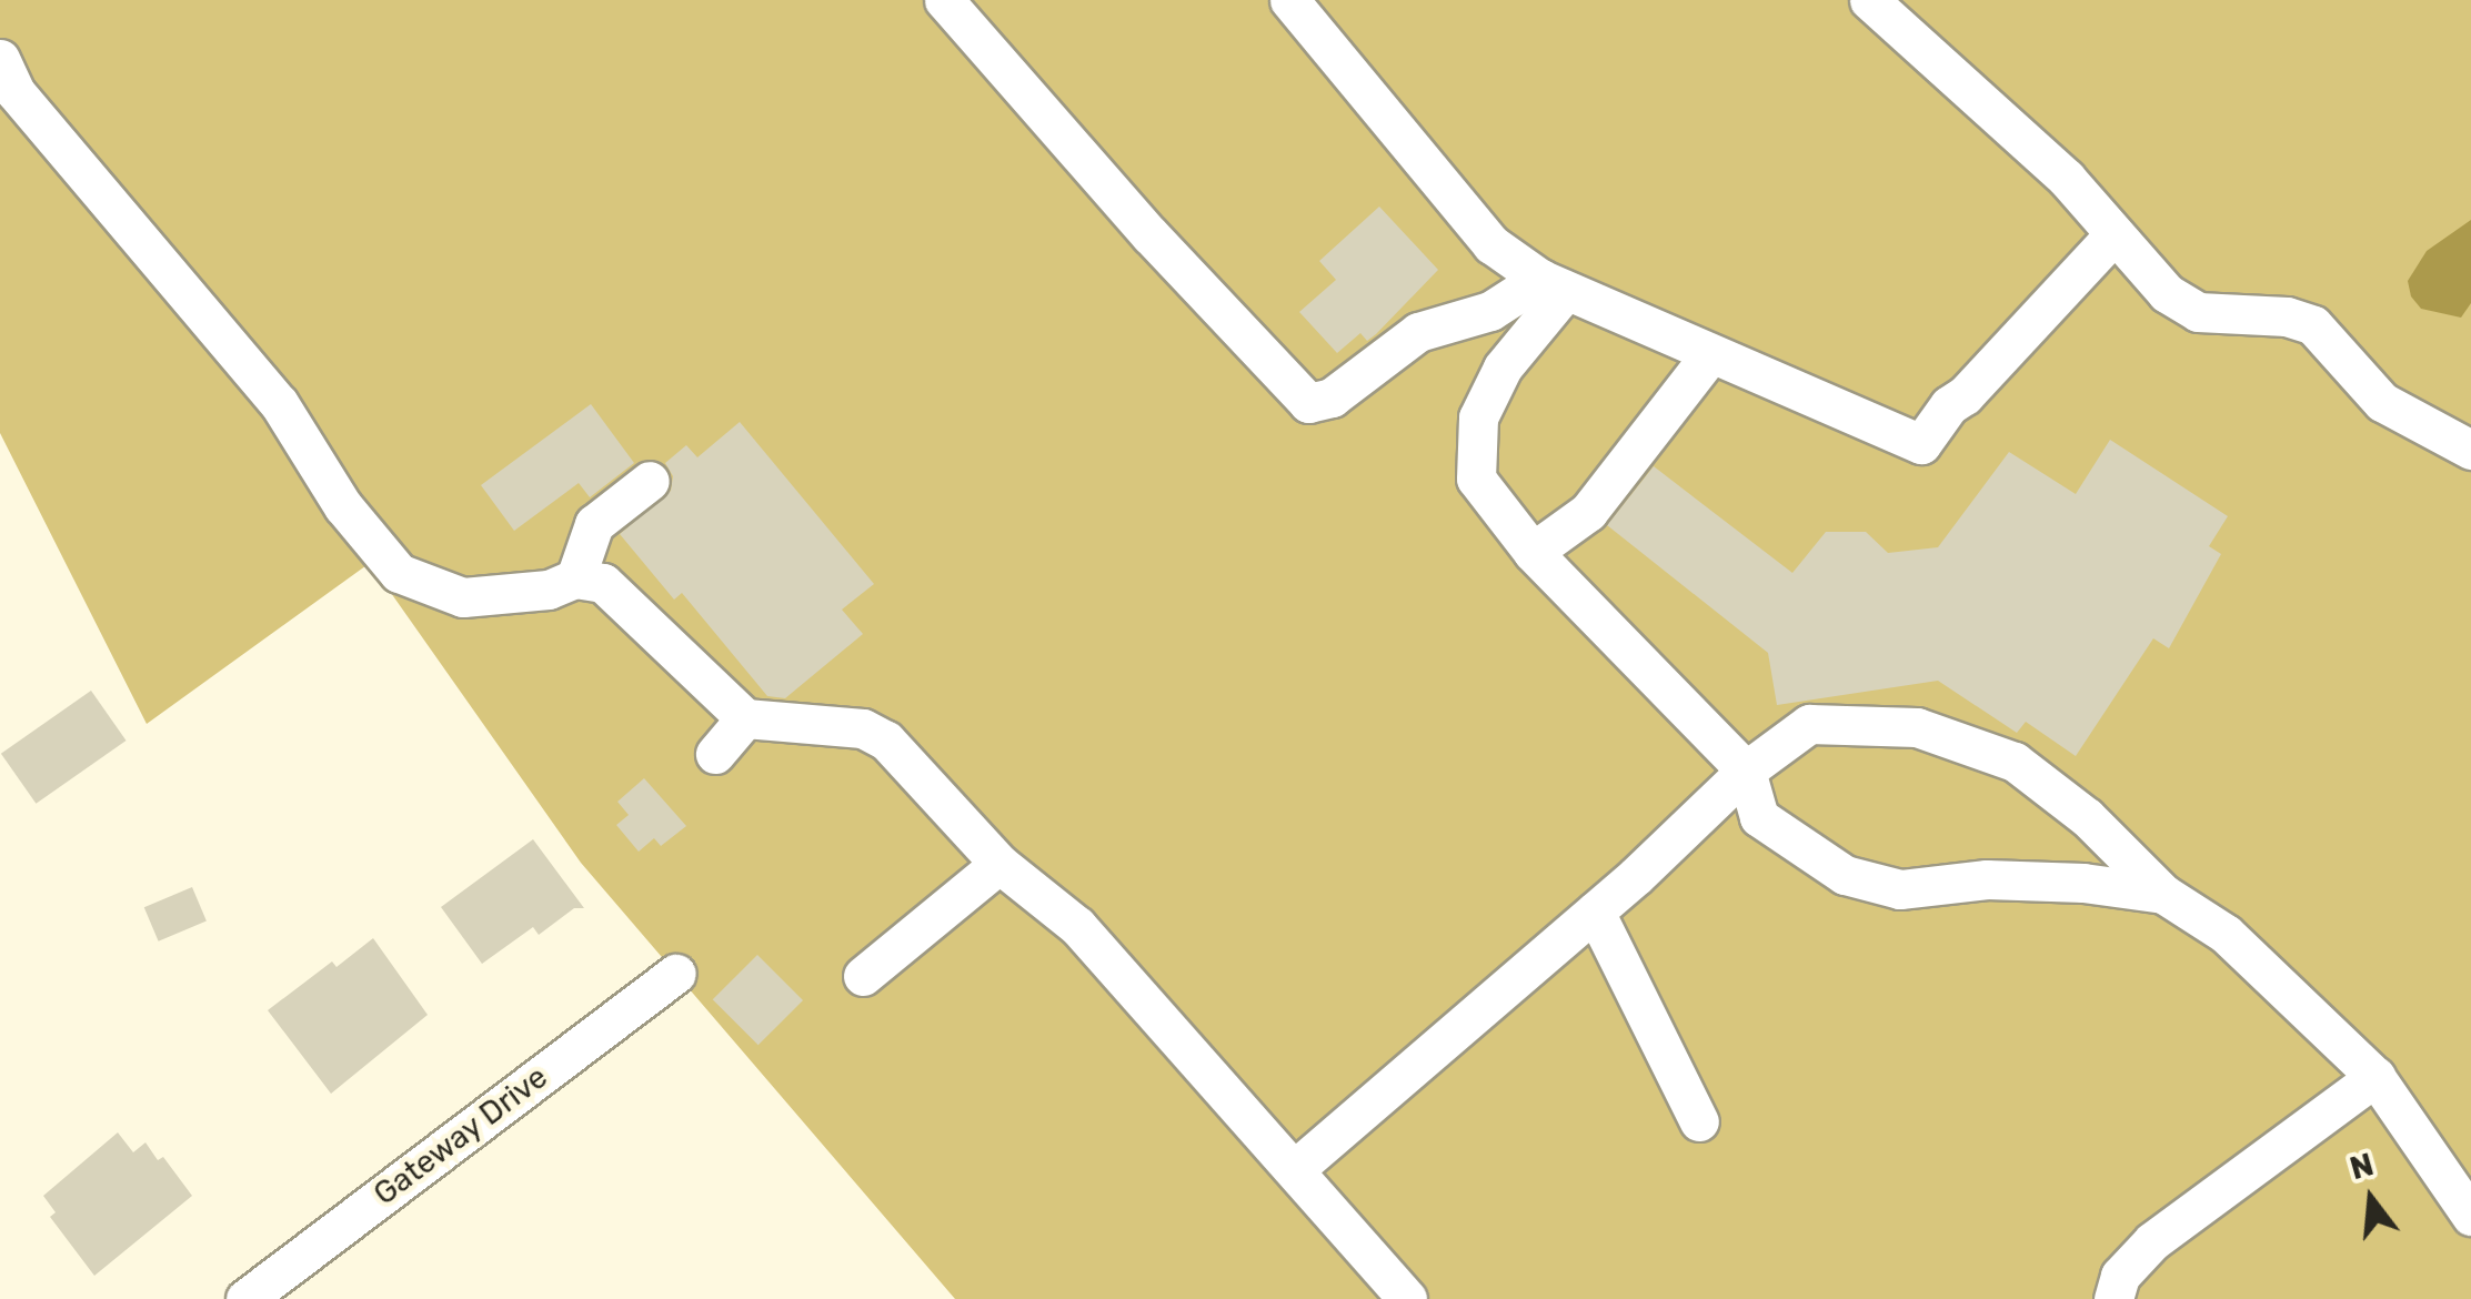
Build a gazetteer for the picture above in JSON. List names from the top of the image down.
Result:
{
  "streets": {
    "street": ["Gateway Drive"]
  },
  "north": "top"
}
